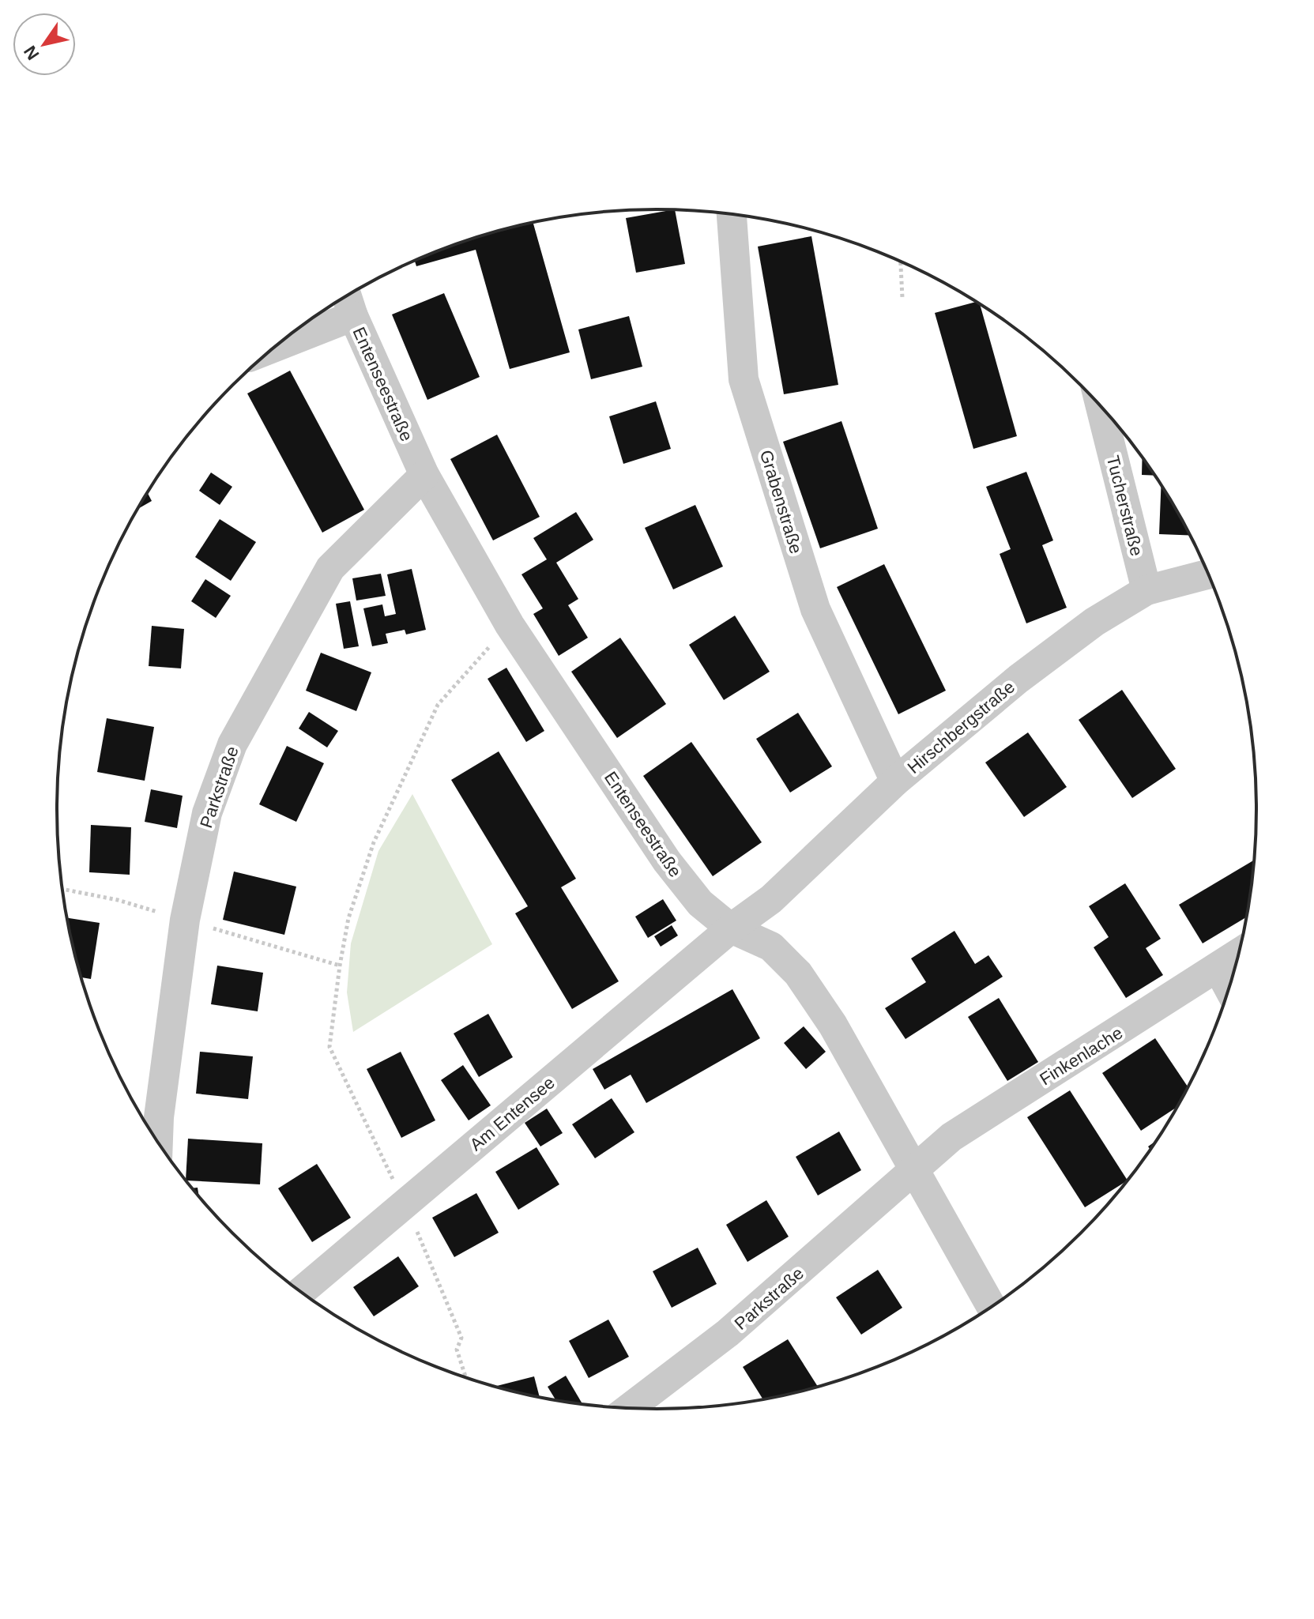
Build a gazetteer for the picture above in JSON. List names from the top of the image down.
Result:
{
  "streets": {
    "street": [
      "Entenseestraße",
      "Grabenstraße",
      "Tucherstraße",
      "Hirschbergstraße",
      "Parkstraße",
      "Finkenlache",
      "Am Entensee"
    ]
  },
  "crossings": [
    ["Entenseestraße", "Hirschbergstraße"],
    ["Entenseestraße", "Parkstraße"],
    ["Entenseestraße", "Finkenlache"],
    ["Entenseestraße", "Am Entensee"],
    ["Grabenstraße", "Hirschbergstraße"],
    ["Tucherstraße", "Hirschbergstraße"],
    ["Hirschbergstraße", "Am Entensee"],
    ["Parkstraße", "Finkenlache"]
  ],
  "north": "bottom left"
}
